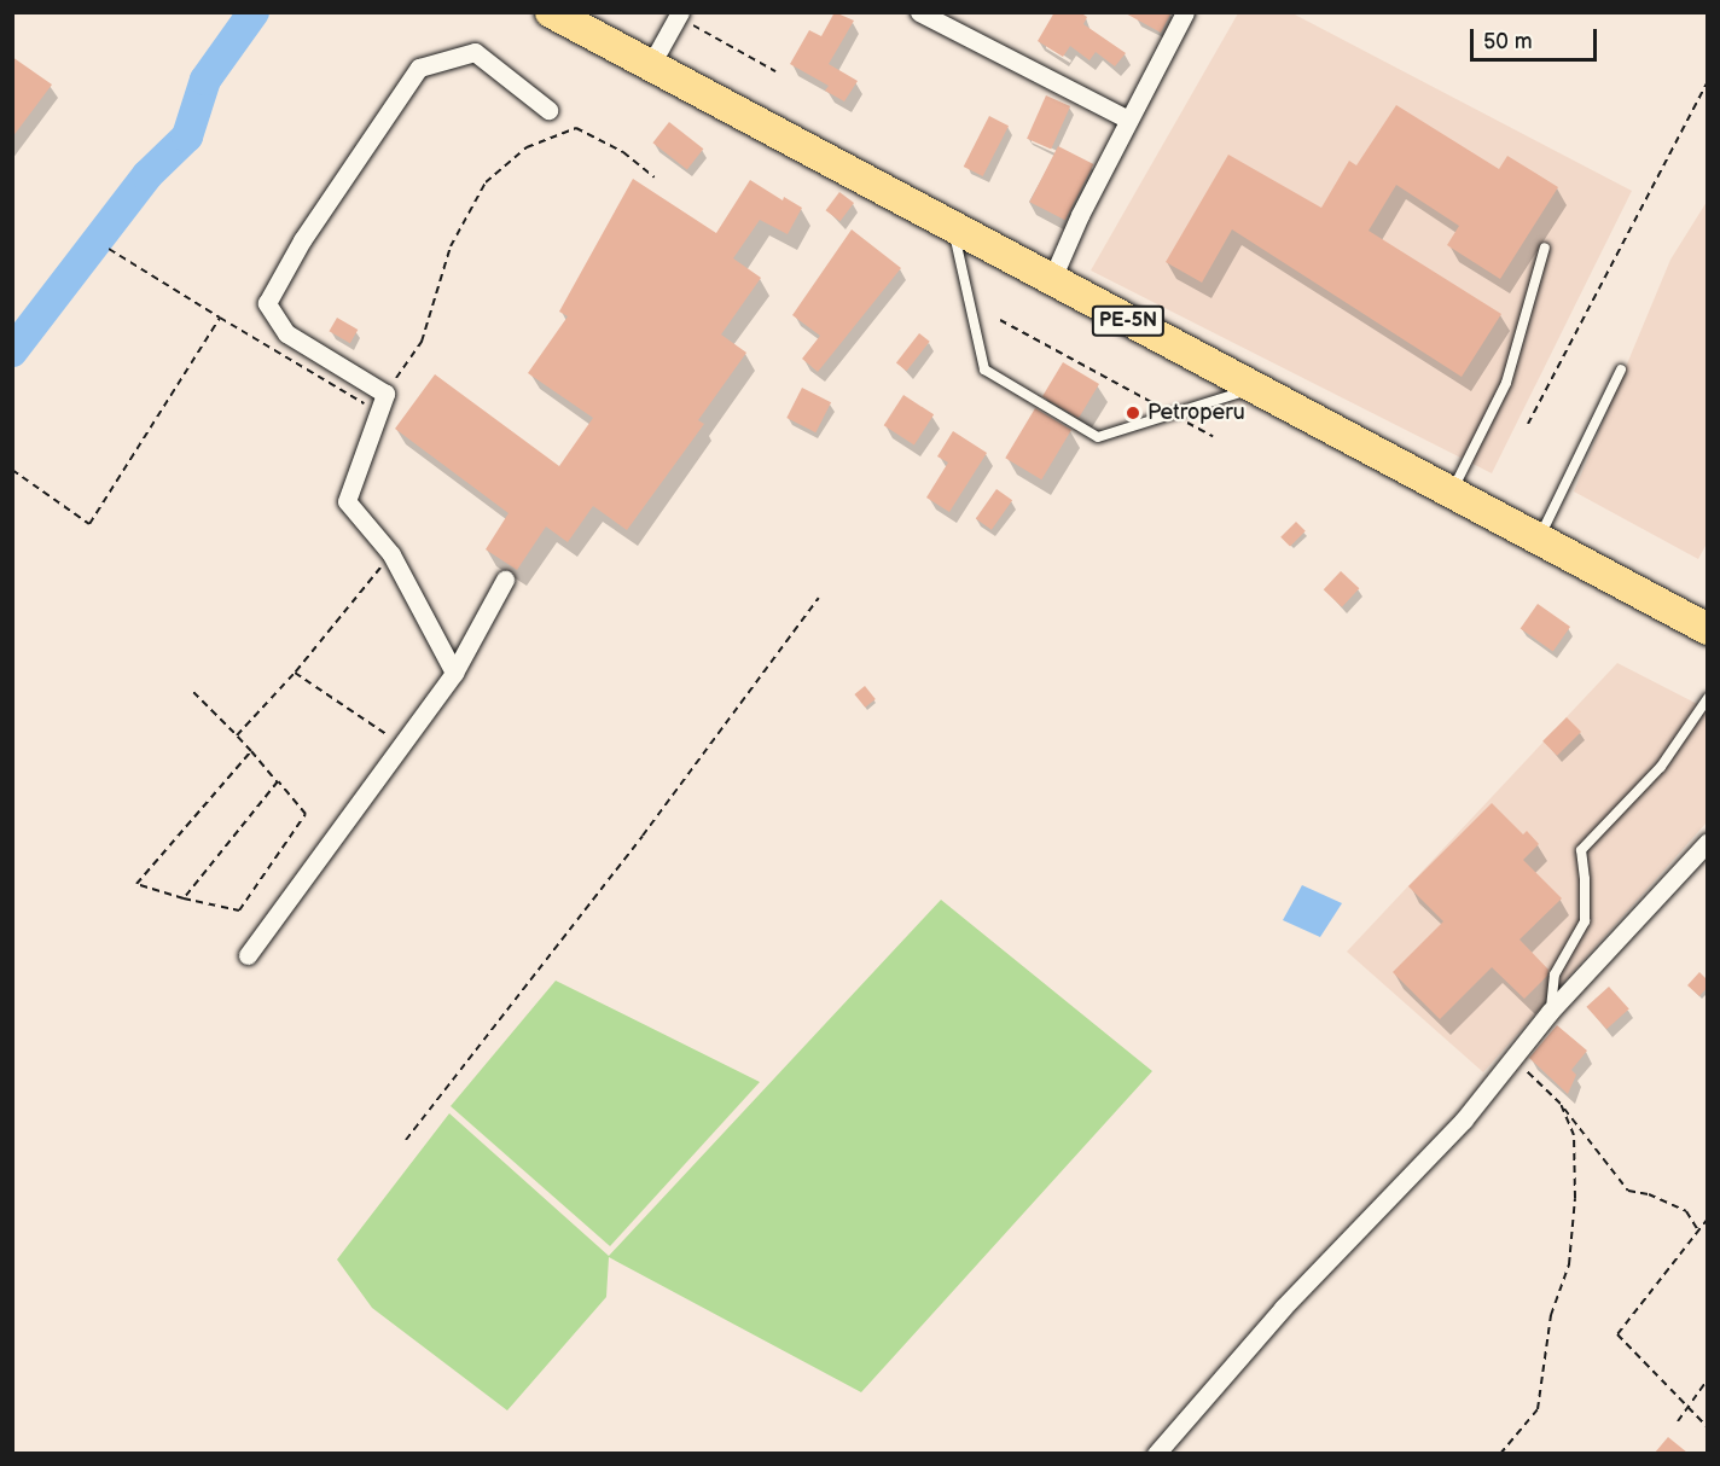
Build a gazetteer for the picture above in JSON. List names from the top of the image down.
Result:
{
  "streets": {
    "highway": ["PE-5N"]
  },
  "places": ["Petroperu"],
  "scale_bar": "50 m"
}
